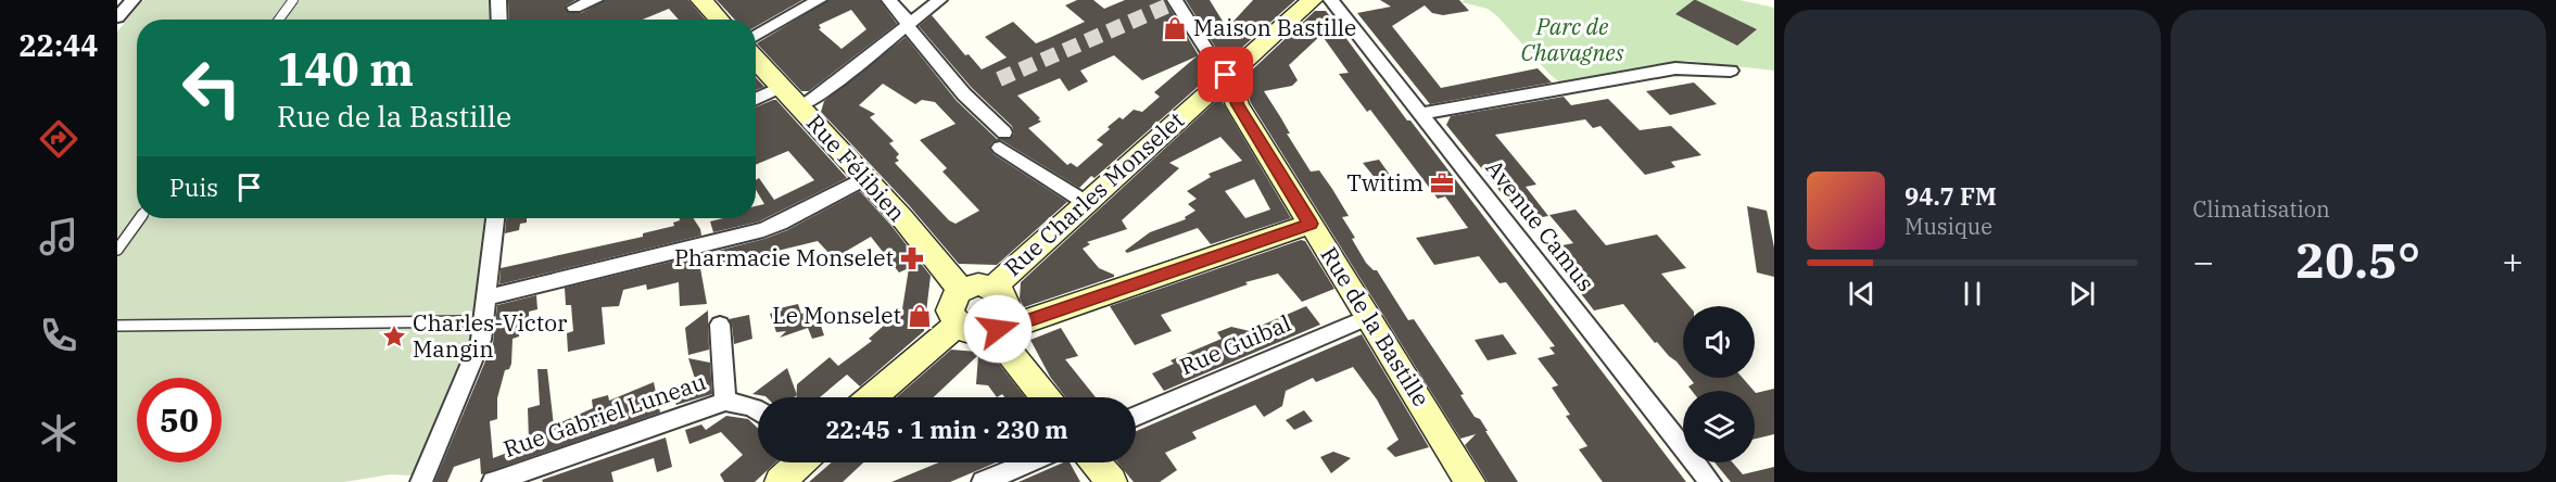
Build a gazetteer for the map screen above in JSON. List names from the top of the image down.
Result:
{
  "streets": {
    "main road": ["Rue Félibien", "Rue Charles Monselet", "Rue de la Bastille"],
    "street": ["Avenue Camus", "Rue Guibal", "Rue Gabriel Luneau"]
  },
  "crossings": [
    ["Rue Félibien", "Rue Charles Monselet"],
    ["Rue Charles Monselet", "Rue de la Bastille"],
    ["Rue de la Bastille", "Rue Guibal"]
  ],
  "parks": ["Parc de Chavagnes"],
  "places": {
    "shop": ["Maison Bastille", "Le Monselet"],
    "office": ["Twitim"],
    "pharmacy": ["Pharmacie Monselet"],
    "place": ["Charles-Victor Mangin"]
  },
  "page": {
    "tabs": "22:44",
    "tile": "Climatisation",
    "turn": ["140 m", "Rue de la Bastille"],
    "then": "Puis",
    "song": ["94.7 FM", "Musique"],
    "heat": ["−", "20.5°", "+"],
    "limit": "50",
    "trip": "22:45 · 1 min · 230 m"
  }
}
